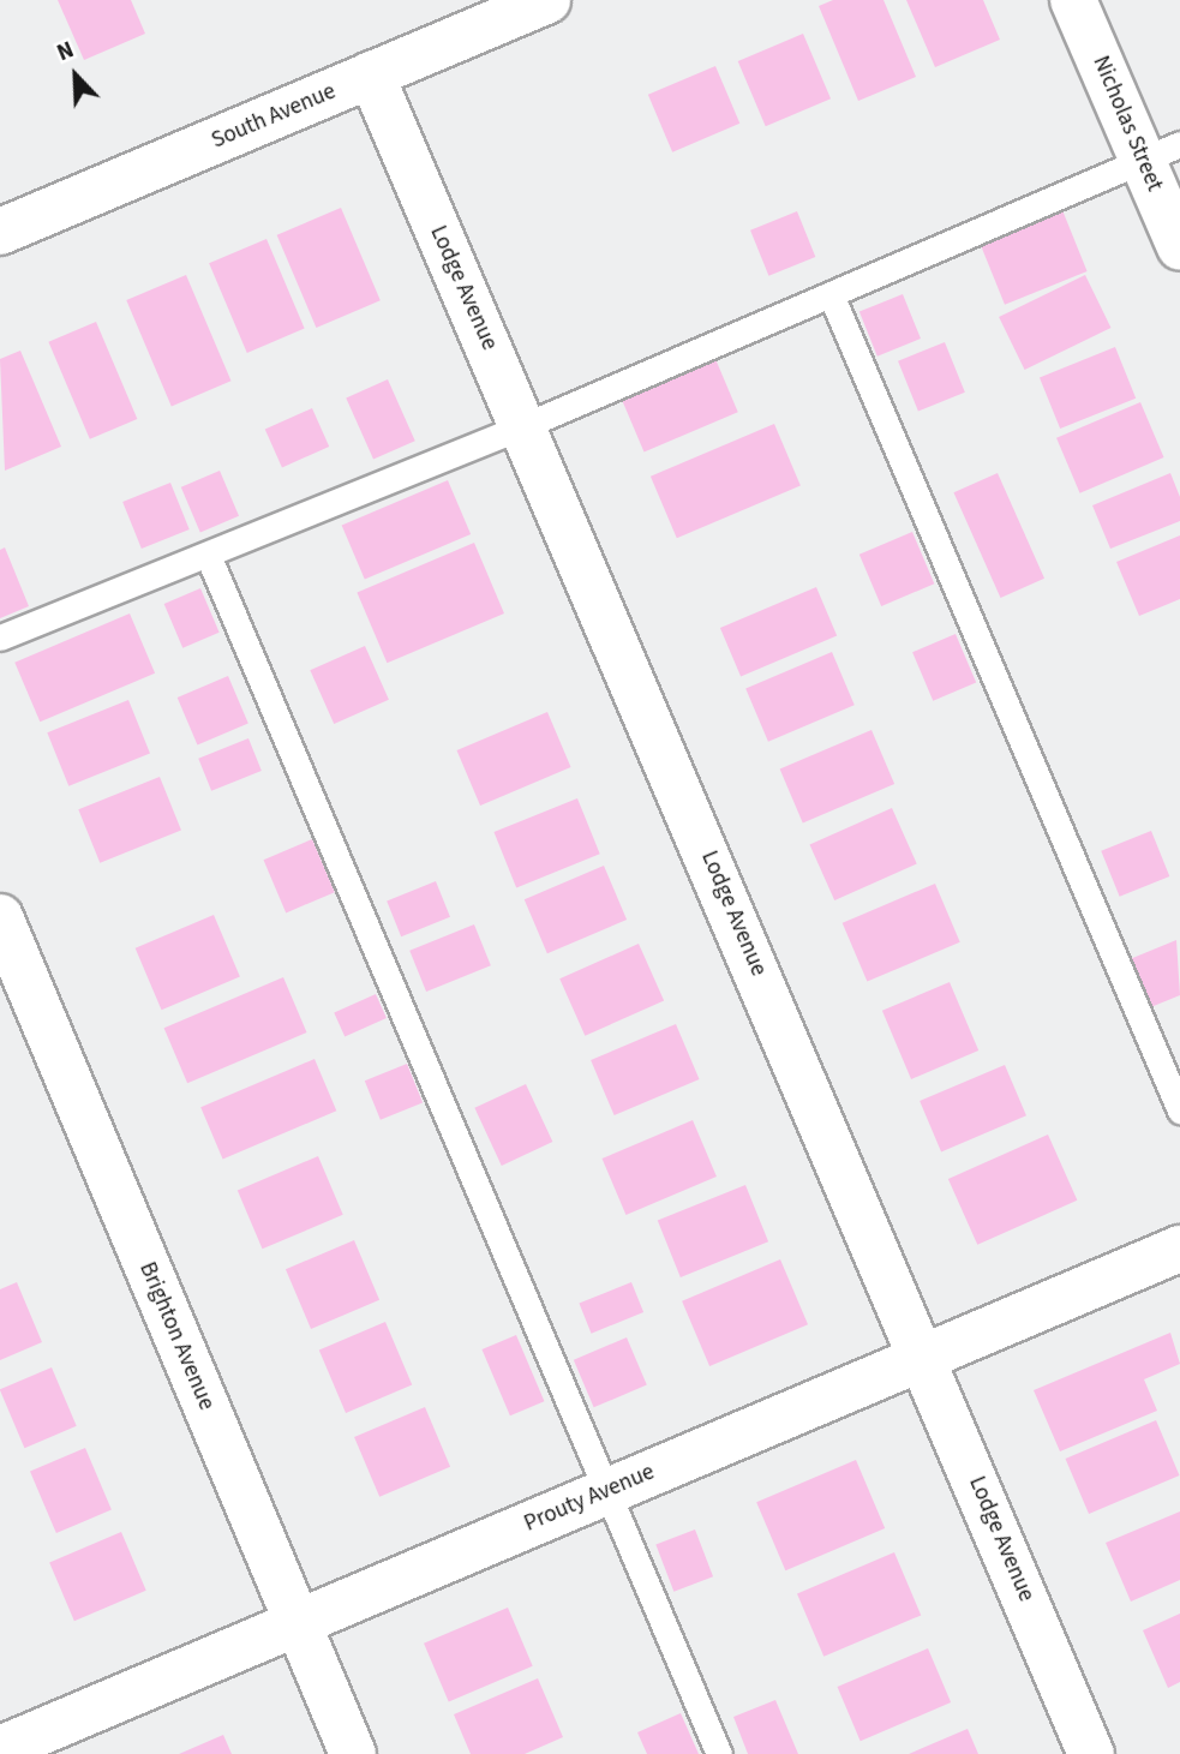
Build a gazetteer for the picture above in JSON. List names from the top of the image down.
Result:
{
  "streets": {
    "street": [
      "South Avenue",
      "Nicholas Street",
      "Lodge Avenue",
      "Brighton Avenue",
      "Prouty Avenue"
    ]
  },
  "crossings": [
    ["South Avenue", "Lodge Avenue"],
    ["Lodge Avenue", "Prouty Avenue"],
    ["Brighton Avenue", "Prouty Avenue"]
  ],
  "north": "top left"
}
